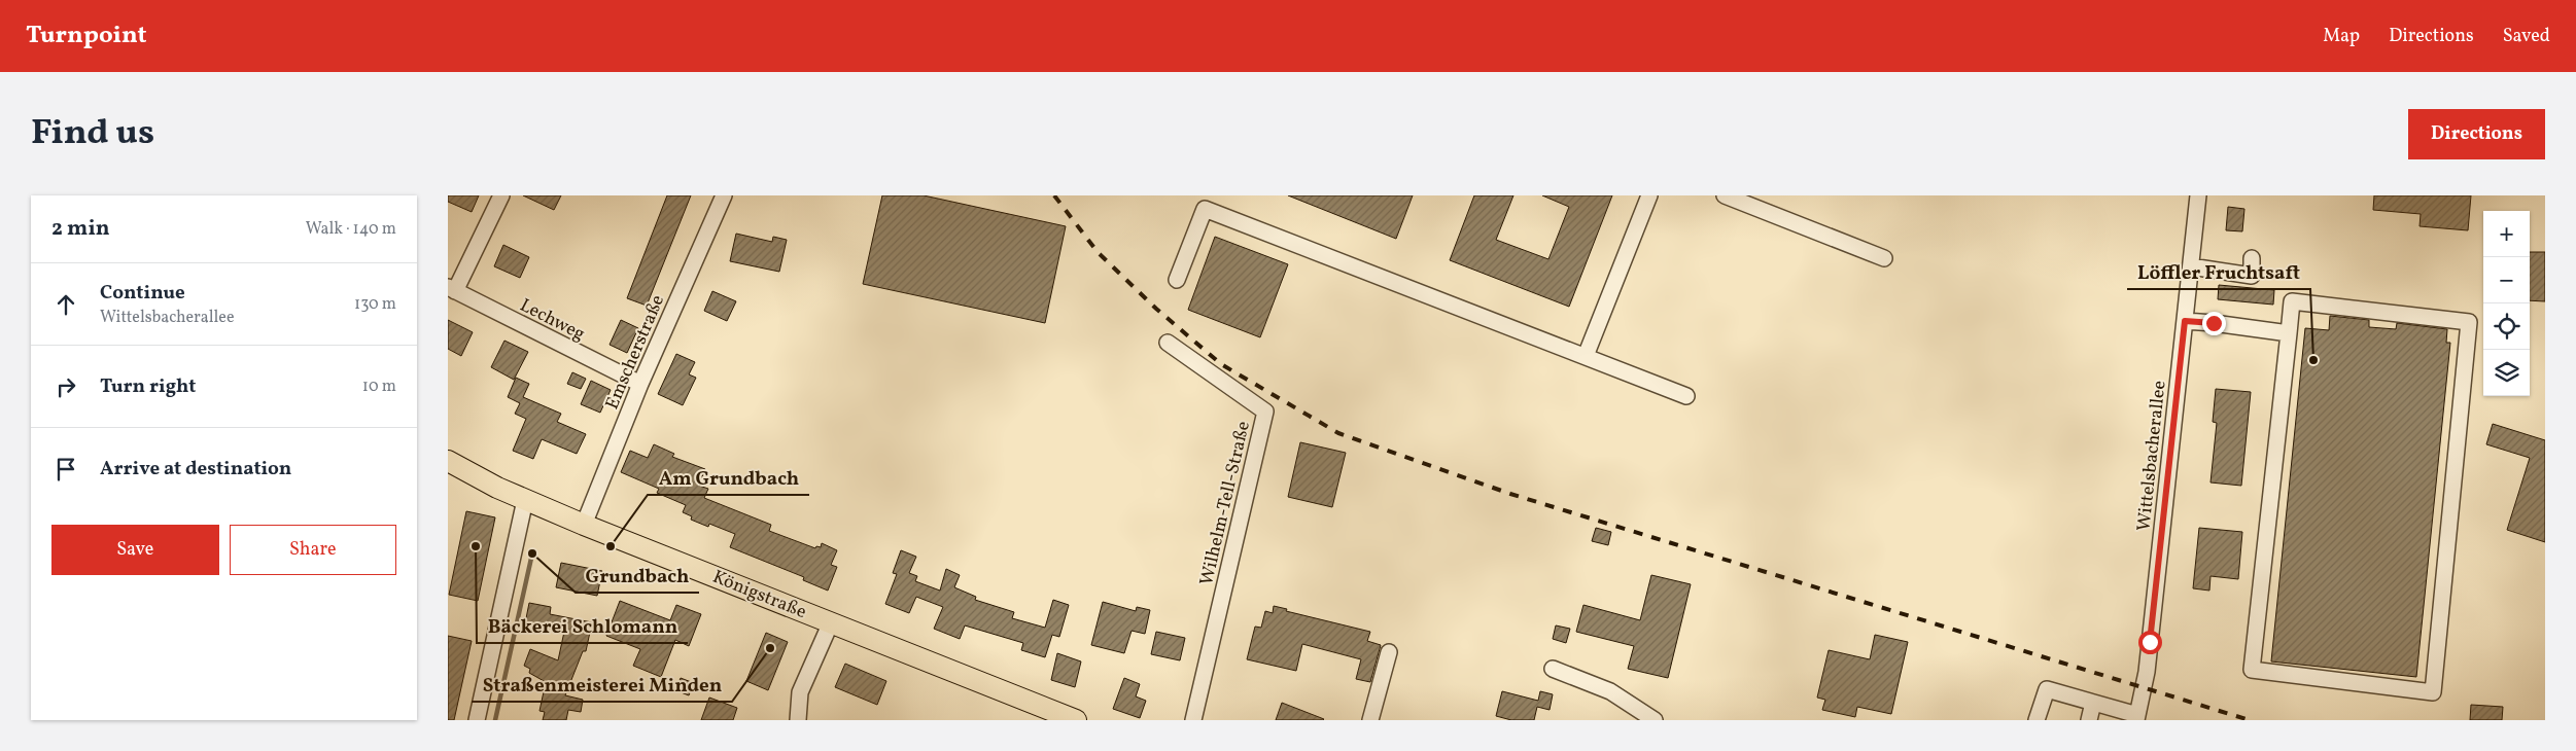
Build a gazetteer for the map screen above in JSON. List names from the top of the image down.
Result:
{
  "streets": {
    "main road": ["Königstraße"],
    "street": [
      "Lechweg",
      "Emscherstraße",
      "Wittelsbacherallee",
      "Wilhelm-Tell-Straße"
    ]
  },
  "crossings": [
    ["Lechweg", "Emscherstraße"],
    ["Emscherstraße", "Königstraße"]
  ],
  "places": [
    "Löffler Fruchtsaft",
    "Bäckerei Schlomann",
    "Am Grundbach",
    "Grundbach",
    "Straßenmeisterei Minden"
  ],
  "page": {
    "header": "Turnpoint",
    "nav": ["Map", "Directions", "Saved"],
    "title": "Find us",
    "buttons": [
      "Directions",
      ["Save", "Share"]
    ],
    "heading": ["2 min", "Walk · 140 m"],
    "map_buttons": ["+", "−"],
    "list": [
      ["Continue", "Wittelsbacherallee", "130 m"],
      ["Turn right", "10 m"],
      "Arrive at destination"
    ]
  }
}
